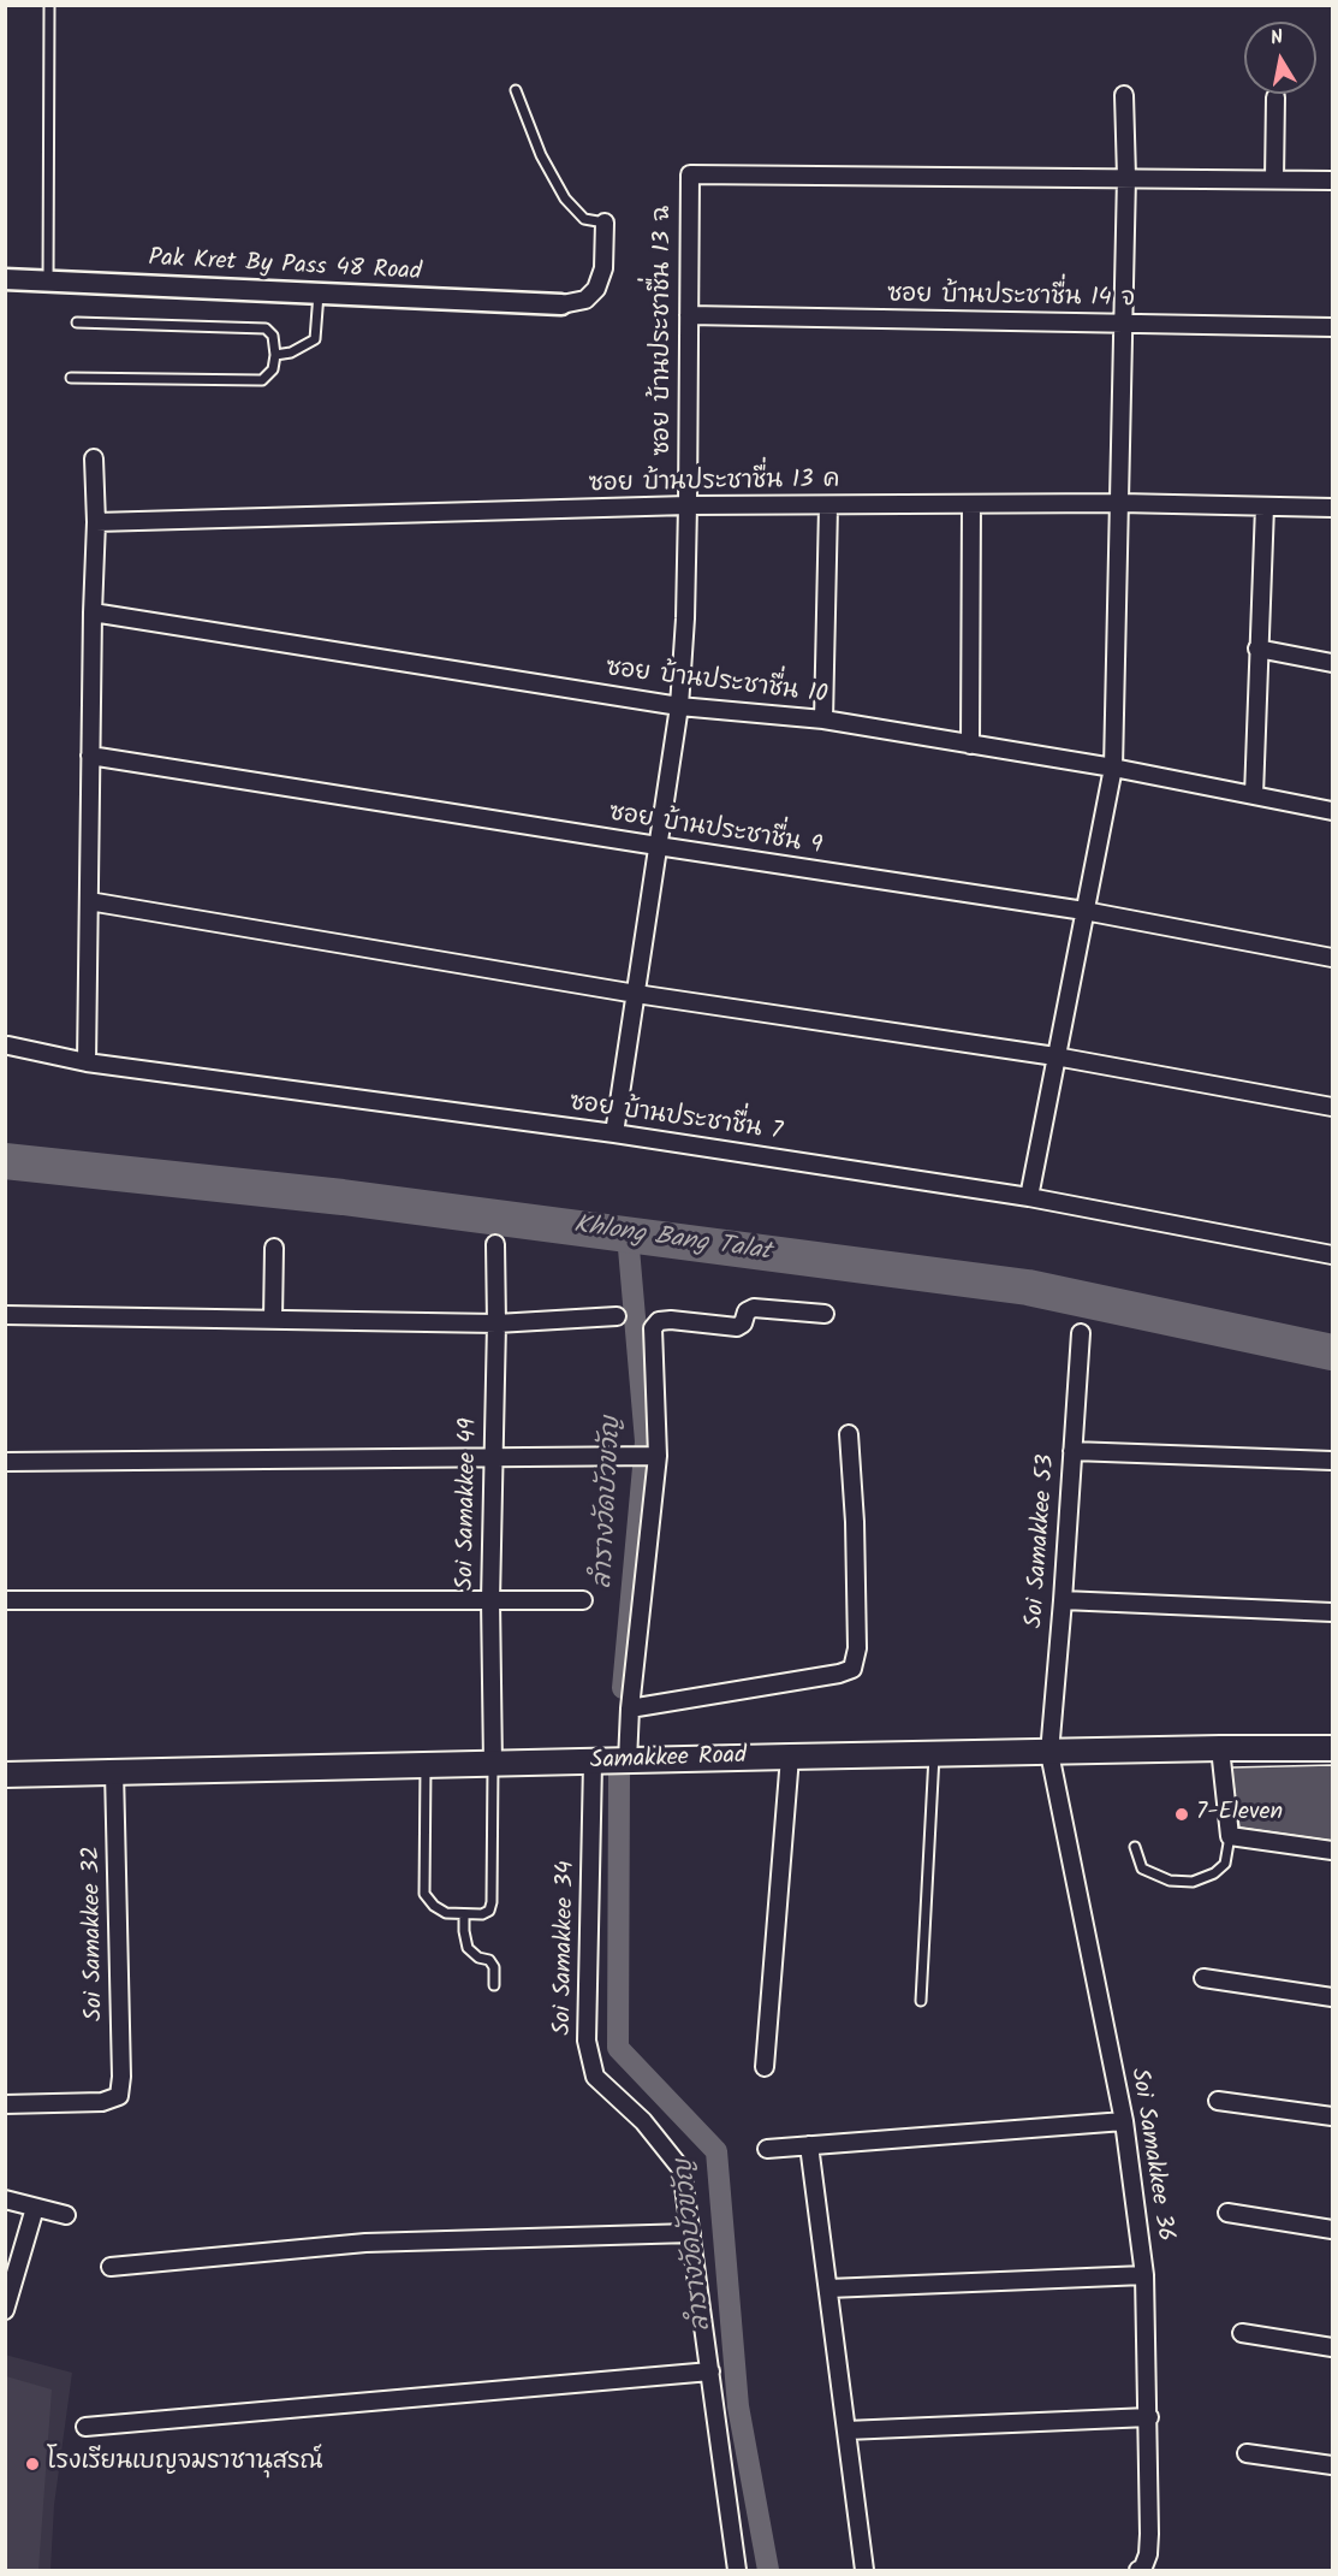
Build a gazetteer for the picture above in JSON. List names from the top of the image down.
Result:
{
  "streets": {
    "main road": ["Samakkee Road"],
    "street": [
      "Pak Kret By Pass 48 Road",
      "ซอย บ้านประชาชื่น 14 จ",
      "ซอย บ้านประชาชื่น 13 ฉ",
      "ซอย บ้านประชาชื่น 13 ค",
      "ซอย บ้านประชาชื่น 10",
      "ซอย บ้านประชาชื่น 9",
      "ซอย บ้านประชาชื่น 7",
      "Soi Samakkee 49",
      "Soi Samakkee 53",
      "Soi Samakkee 32",
      "Soi Samakkee 34",
      "Soi Samakkee 36"
    ]
  },
  "crossings": [
    ["ซอย บ้านประชาชื่น 14 จ", "ซอย บ้านประชาชื่น 13 ฉ"],
    ["ซอย บ้านประชาชื่น 13 ฉ", "ซอย บ้านประชาชื่น 13 ค"],
    ["ซอย บ้านประชาชื่น 13 ฉ", "ซอย บ้านประชาชื่น 10"],
    ["ซอย บ้านประชาชื่น 13 ฉ", "ซอย บ้านประชาชื่น 9"],
    ["ซอย บ้านประชาชื่น 13 ฉ", "ซอย บ้านประชาชื่น 7"],
    ["Soi Samakkee 49", "Samakkee Road"],
    ["Soi Samakkee 53", "Samakkee Road"],
    ["Soi Samakkee 53", "Soi Samakkee 36"],
    ["Samakkee Road", "Soi Samakkee 32"],
    ["Samakkee Road", "Soi Samakkee 34"],
    ["Samakkee Road", "Soi Samakkee 36"]
  ],
  "water": ["Khlong Bang Talat", "ลำรางวัดบัวขวัญ"],
  "places": ["7-Eleven", "โรงเรียนเบญจมราชานุสรณ์"],
  "north": "top"
}
